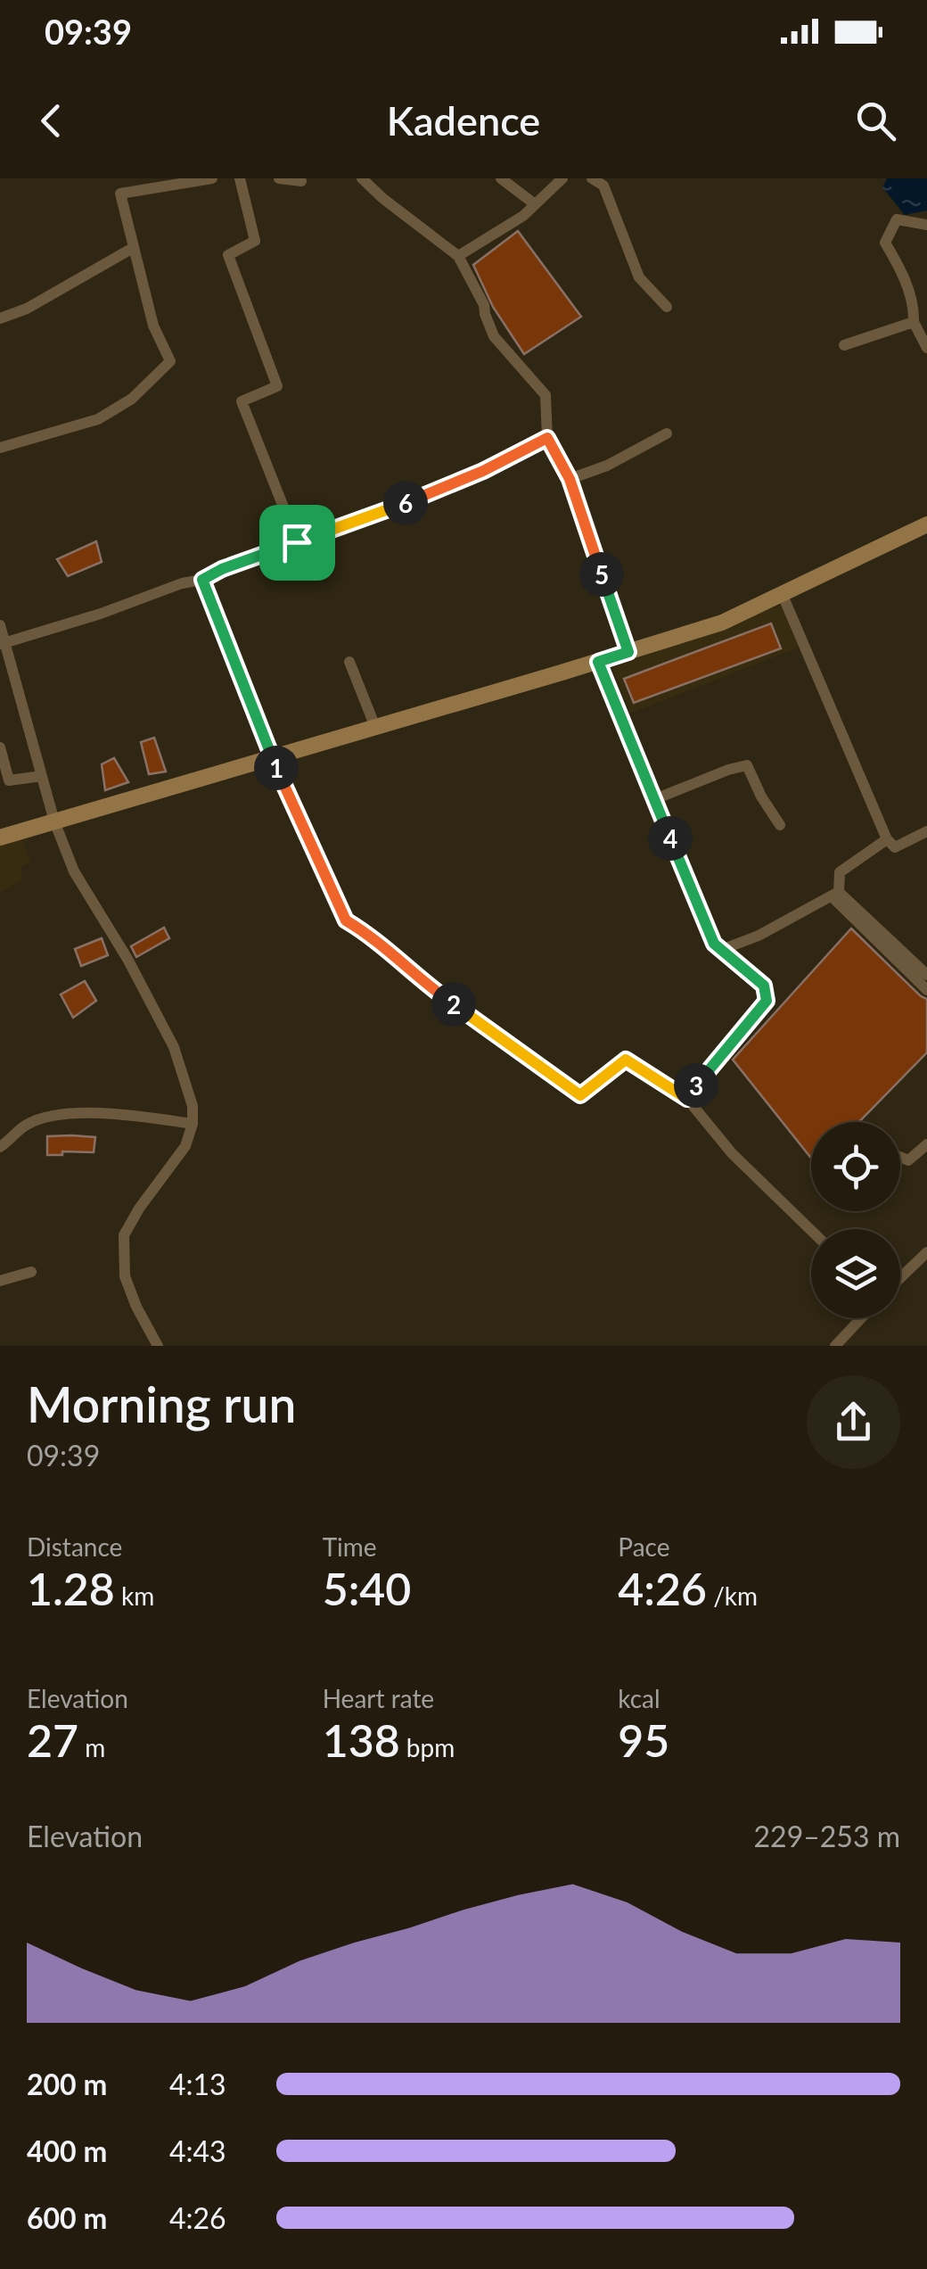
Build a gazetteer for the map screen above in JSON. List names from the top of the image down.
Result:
{
  "page": {
    "status": "09:39",
    "header": "Kadence",
    "pins": [
      "6",
      "5",
      "1",
      "4",
      "2",
      "3"
    ],
    "heading": ["Morning run", "09:39"],
    "stats": [
      ["Distance", "1.28 km"],
      ["Time", "5:40"],
      ["Pace", "4:26 /km"],
      ["Elevation", "27 m"],
      ["Heart rate", "138 bpm"],
      ["kcal", "95"]
    ],
    "chart": ["Elevation", "229–253 m"],
    "list": [
      {
        "name": "200 m",
        "note": "4:13"
      },
      {
        "name": "400 m",
        "note": "4:43"
      },
      {
        "name": "600 m",
        "note": "4:26"
      }
    ]
  }
}
